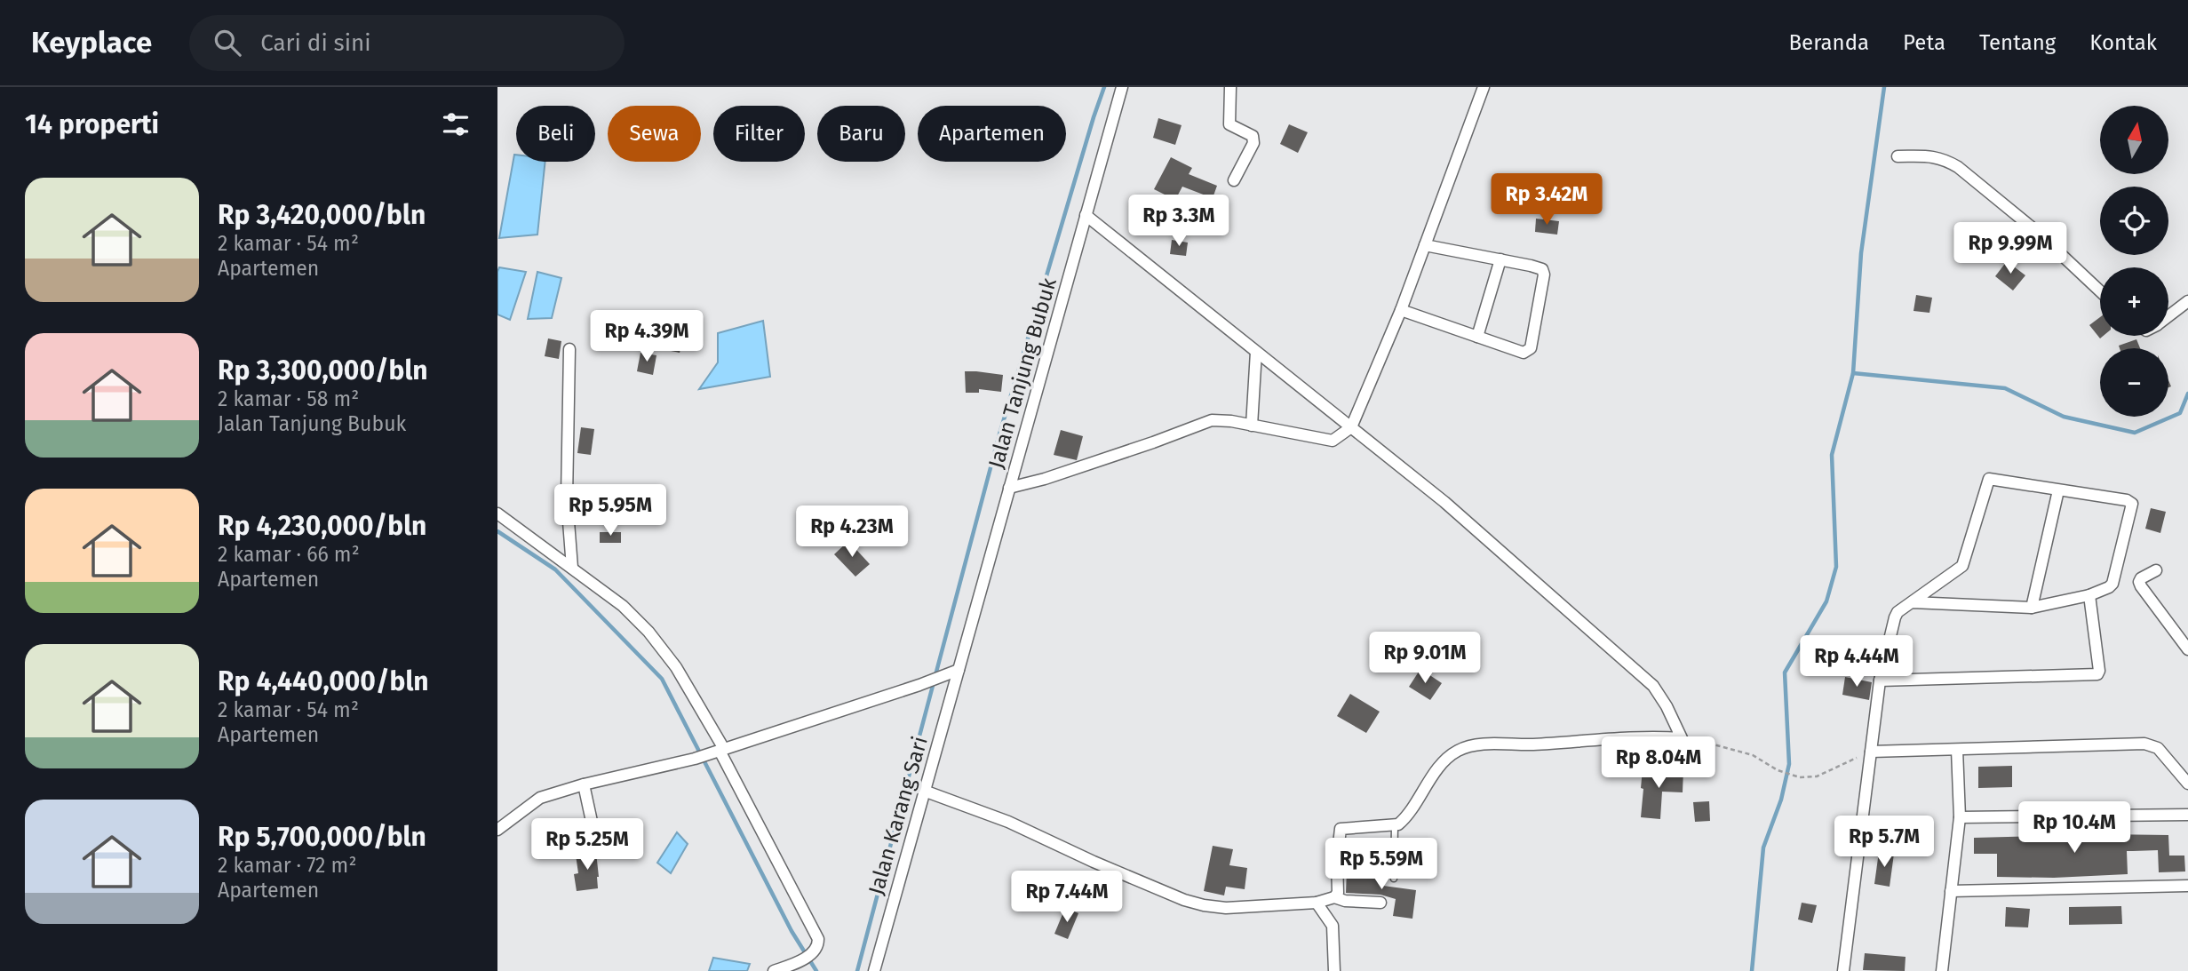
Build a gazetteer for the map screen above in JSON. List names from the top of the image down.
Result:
{
  "streets": {
    "street": ["Jalan Tanjung Bubuk", "Jalan Karang Sari"]
  },
  "crossings": [
    ["Jalan Tanjung Bubuk", "Jalan Karang Sari"]
  ],
  "north": "top",
  "page": {
    "header": "Keyplace",
    "search": "Cari di sini",
    "nav": [
      "Beranda",
      "Peta",
      "Tentang",
      "Kontak"
    ],
    "heading": "14 properti",
    "map_buttons": ["+", "−"],
    "chip": [
      "Beli",
      "Sewa",
      "Filter",
      "Baru",
      "Apartemen"
    ],
    "list": [
      {
        "name": "Rp 3,420,000/bln",
        "note": "2 kamar · 54 m² · Apartemen"
      },
      {
        "name": "Rp 3,300,000/bln",
        "note": "2 kamar · 58 m² · Jalan Tanjung Bubuk"
      },
      {
        "name": "Rp 4,230,000/bln",
        "note": "2 kamar · 66 m² · Apartemen"
      },
      {
        "name": "Rp 4,440,000/bln",
        "note": "2 kamar · 54 m² · Apartemen"
      },
      {
        "name": "Rp 5,700,000/bln",
        "note": "2 kamar · 72 m² · Apartemen"
      }
    ],
    "price": [
      "Rp 3.42M",
      "Rp 3.3M",
      "Rp 9.99M",
      "Rp 4.39M",
      "Rp 5.95M",
      "Rp 4.23M",
      "Rp 9.01M",
      "Rp 4.44M",
      "Rp 8.04M",
      "Rp 10.4M",
      "Rp 5.7M",
      "Rp 5.25M",
      "Rp 5.59M",
      "Rp 7.44M"
    ]
  }
}
